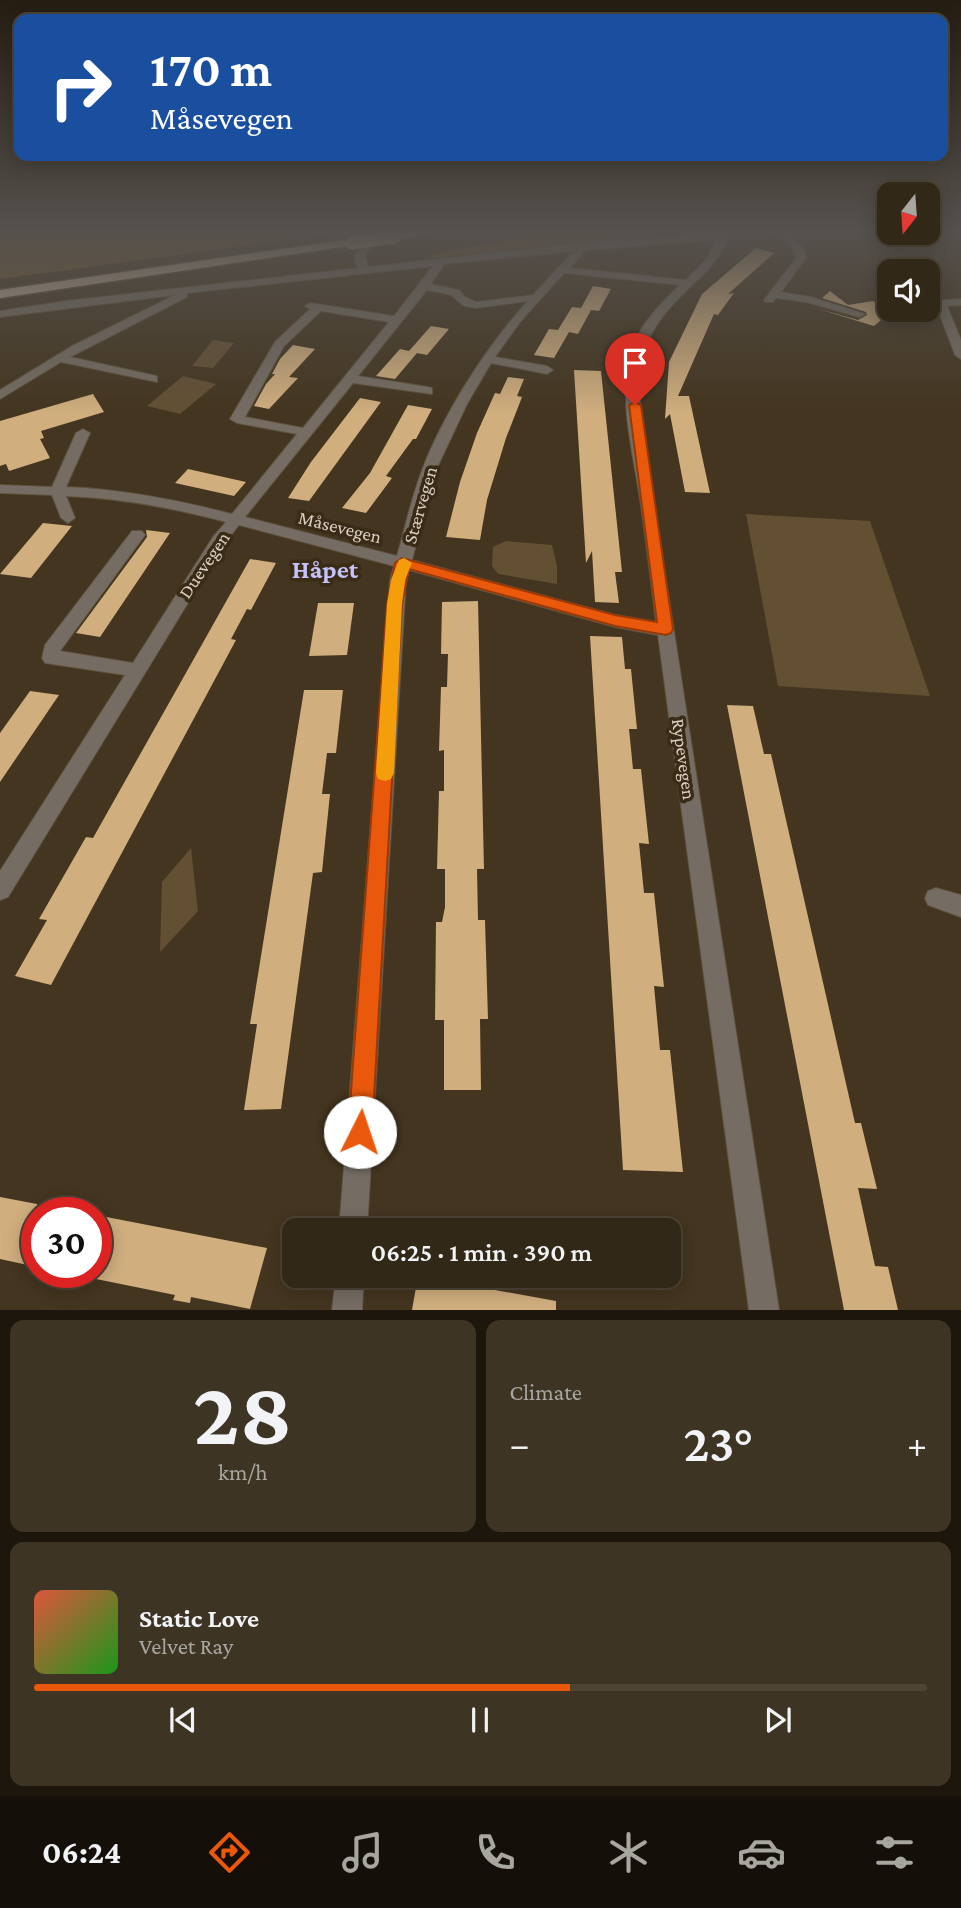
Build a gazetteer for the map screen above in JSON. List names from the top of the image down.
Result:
{
  "streets": {
    "street": [
      "Stærvegen",
      "Måsevegen",
      "Duevegen",
      "Rypevegen"
    ]
  },
  "crossings": [
    ["Stærvegen", "Måsevegen"],
    ["Måsevegen", "Duevegen"],
    ["Måsevegen", "Rypevegen"]
  ],
  "districts": ["Håpet"],
  "north": "bottom",
  "page": {
    "turn": ["170 m", "Måsevegen"],
    "limit": "30",
    "trip": "06:25 · 1 min · 390 m",
    "tile": [
      ["28", "km/h"],
      "Climate"
    ],
    "heat": ["−", "23°", "+"],
    "song": ["Static Love", "Velvet Ray"],
    "tabs": "06:24"
  }
}
